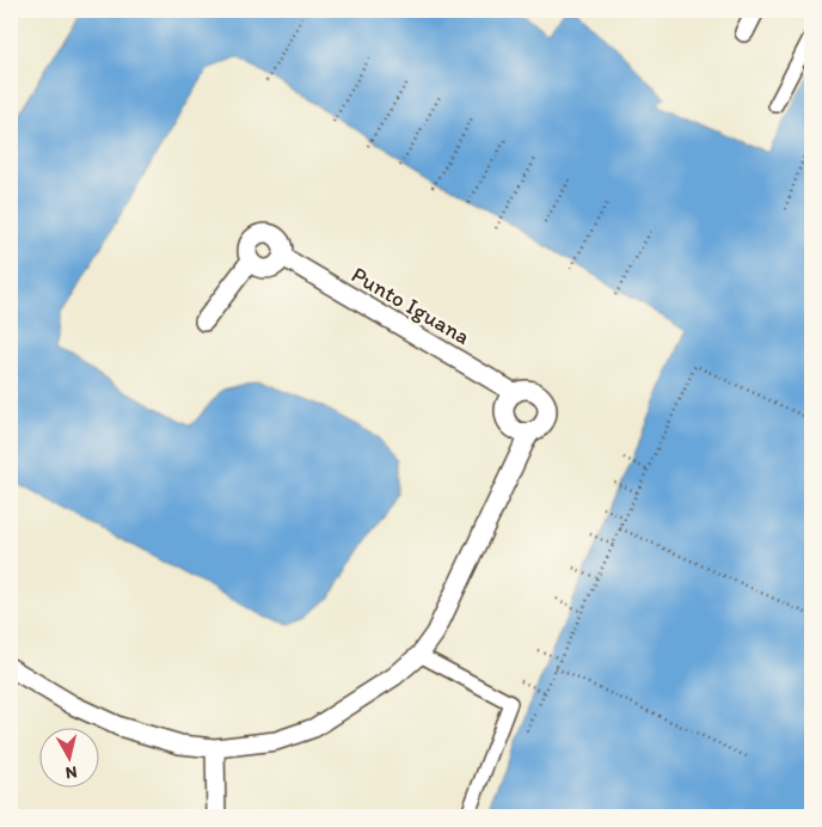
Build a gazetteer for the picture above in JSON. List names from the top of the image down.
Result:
{
  "streets": {
    "street": ["Punto Iguana"]
  },
  "north": "bottom"
}
